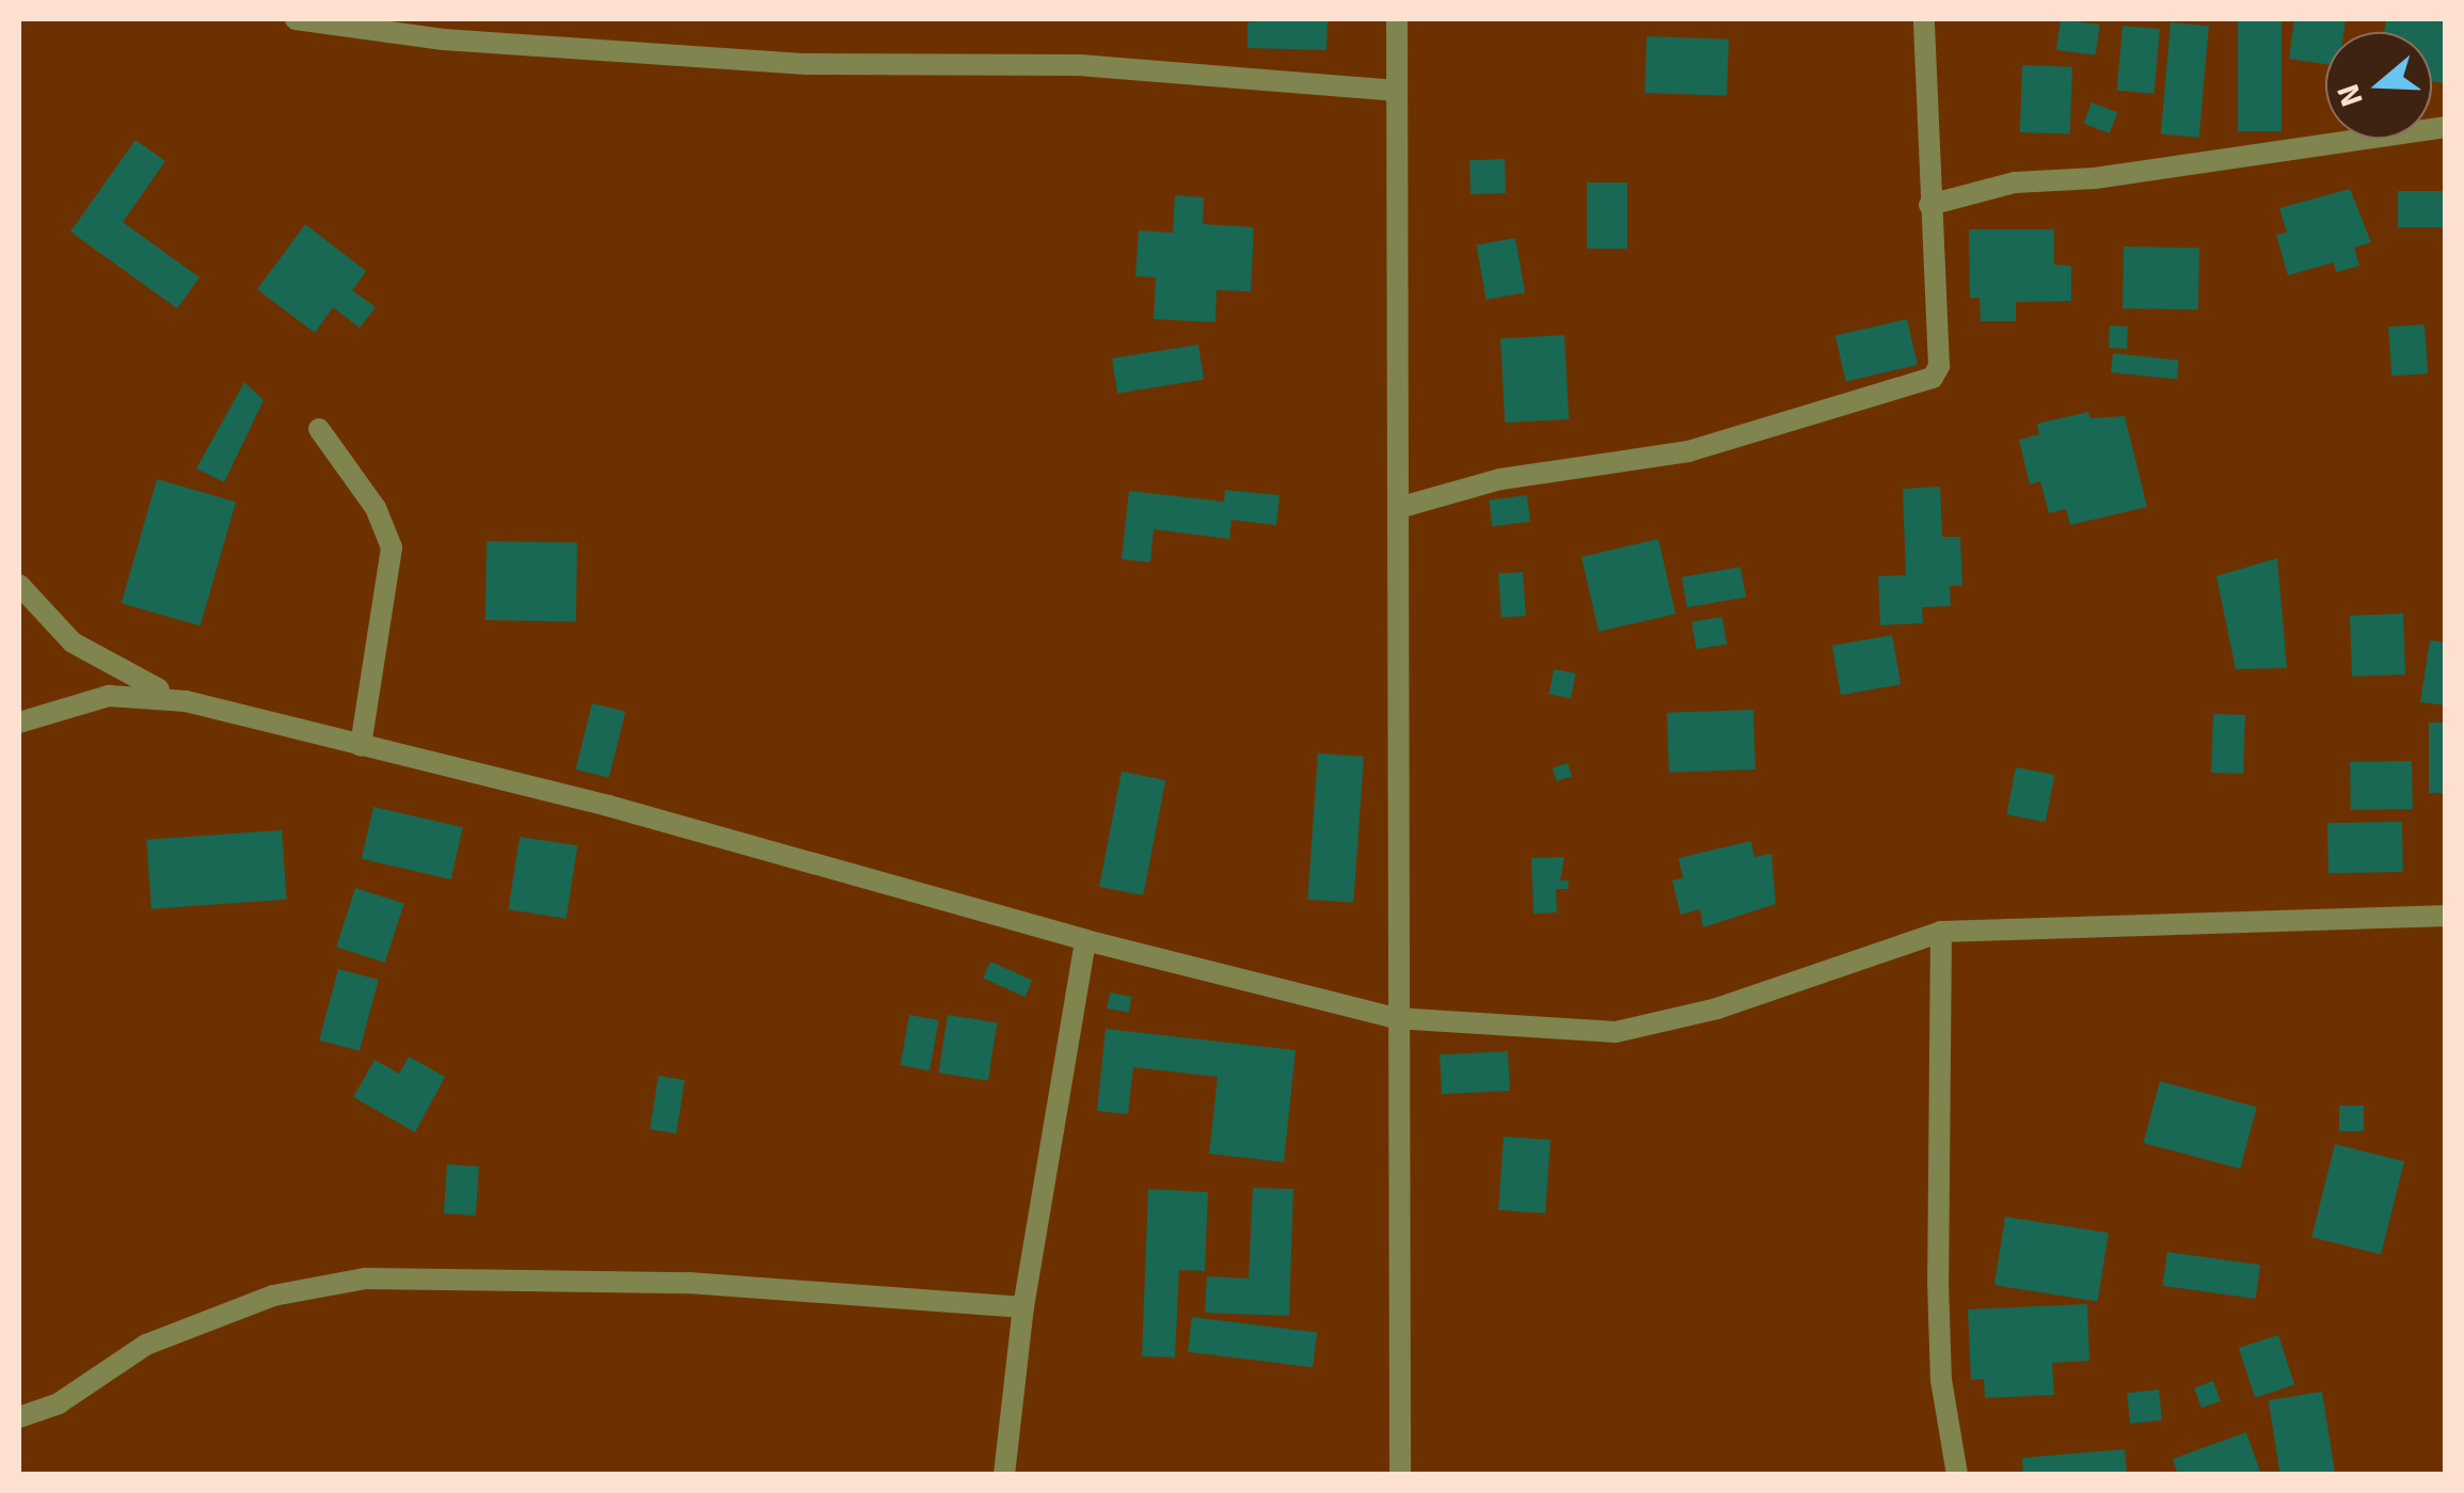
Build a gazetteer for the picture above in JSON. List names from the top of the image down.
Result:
{
  "north": "left"
}
